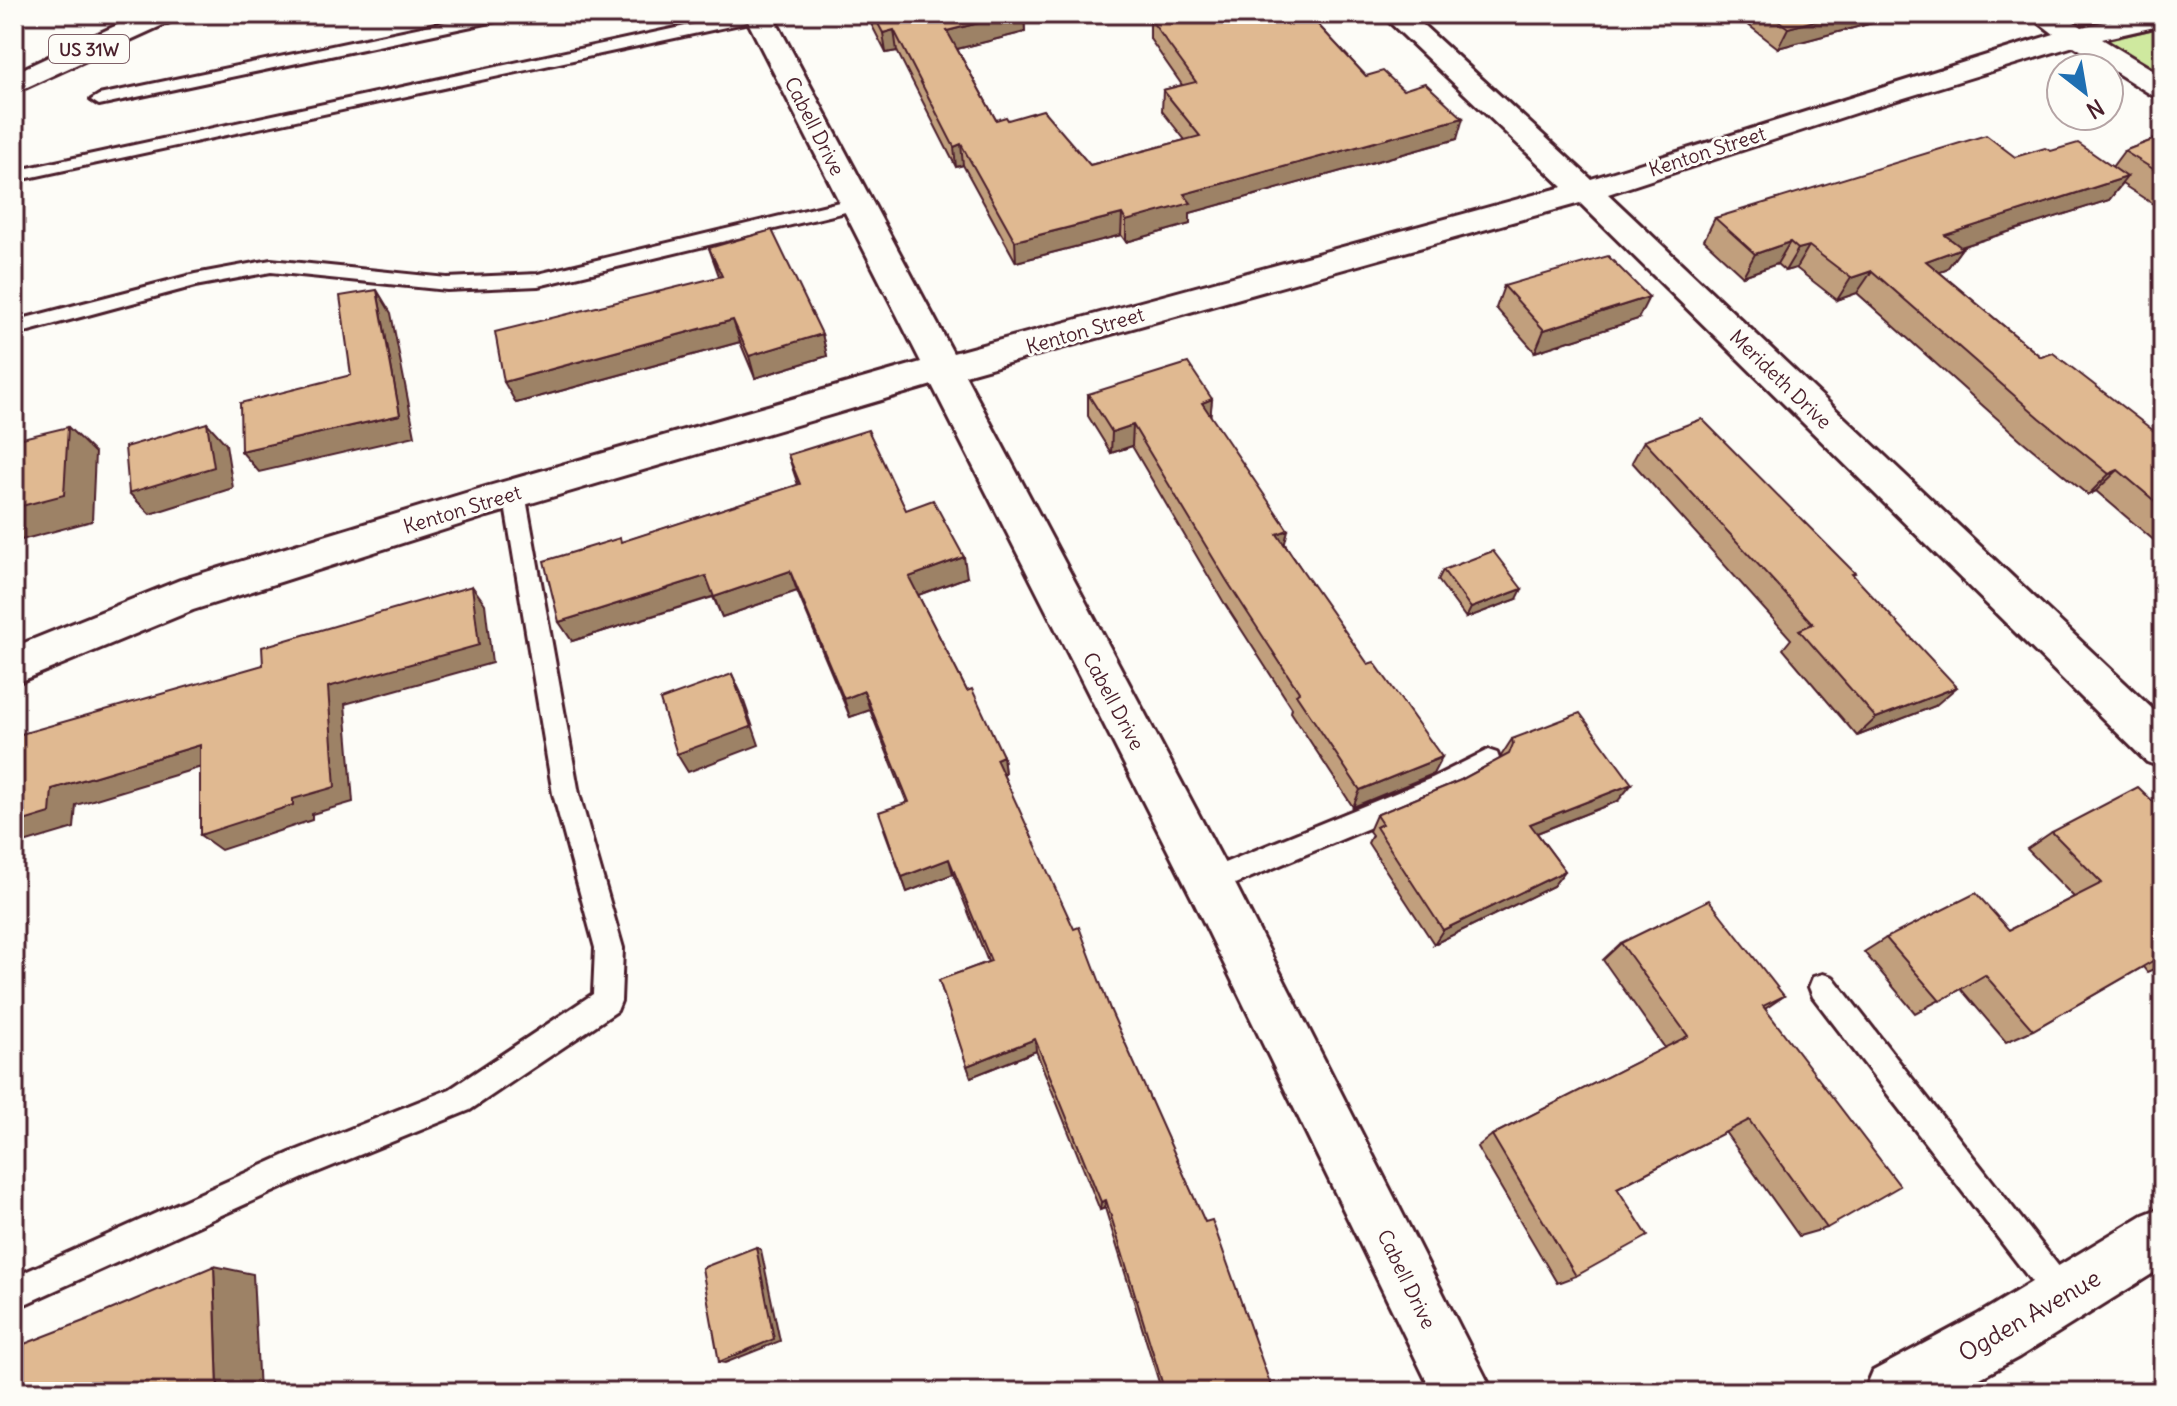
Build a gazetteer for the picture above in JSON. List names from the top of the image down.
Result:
{
  "streets": {
    "street": [
      "US 31W",
      "Cabell Drive",
      "Kenton Street",
      "Merideth Drive",
      "Ogden Avenue"
    ]
  },
  "crossings": [
    ["Cabell Drive", "Kenton Street"],
    ["Kenton Street", "Merideth Drive"]
  ],
  "north": "bottom right"
}
